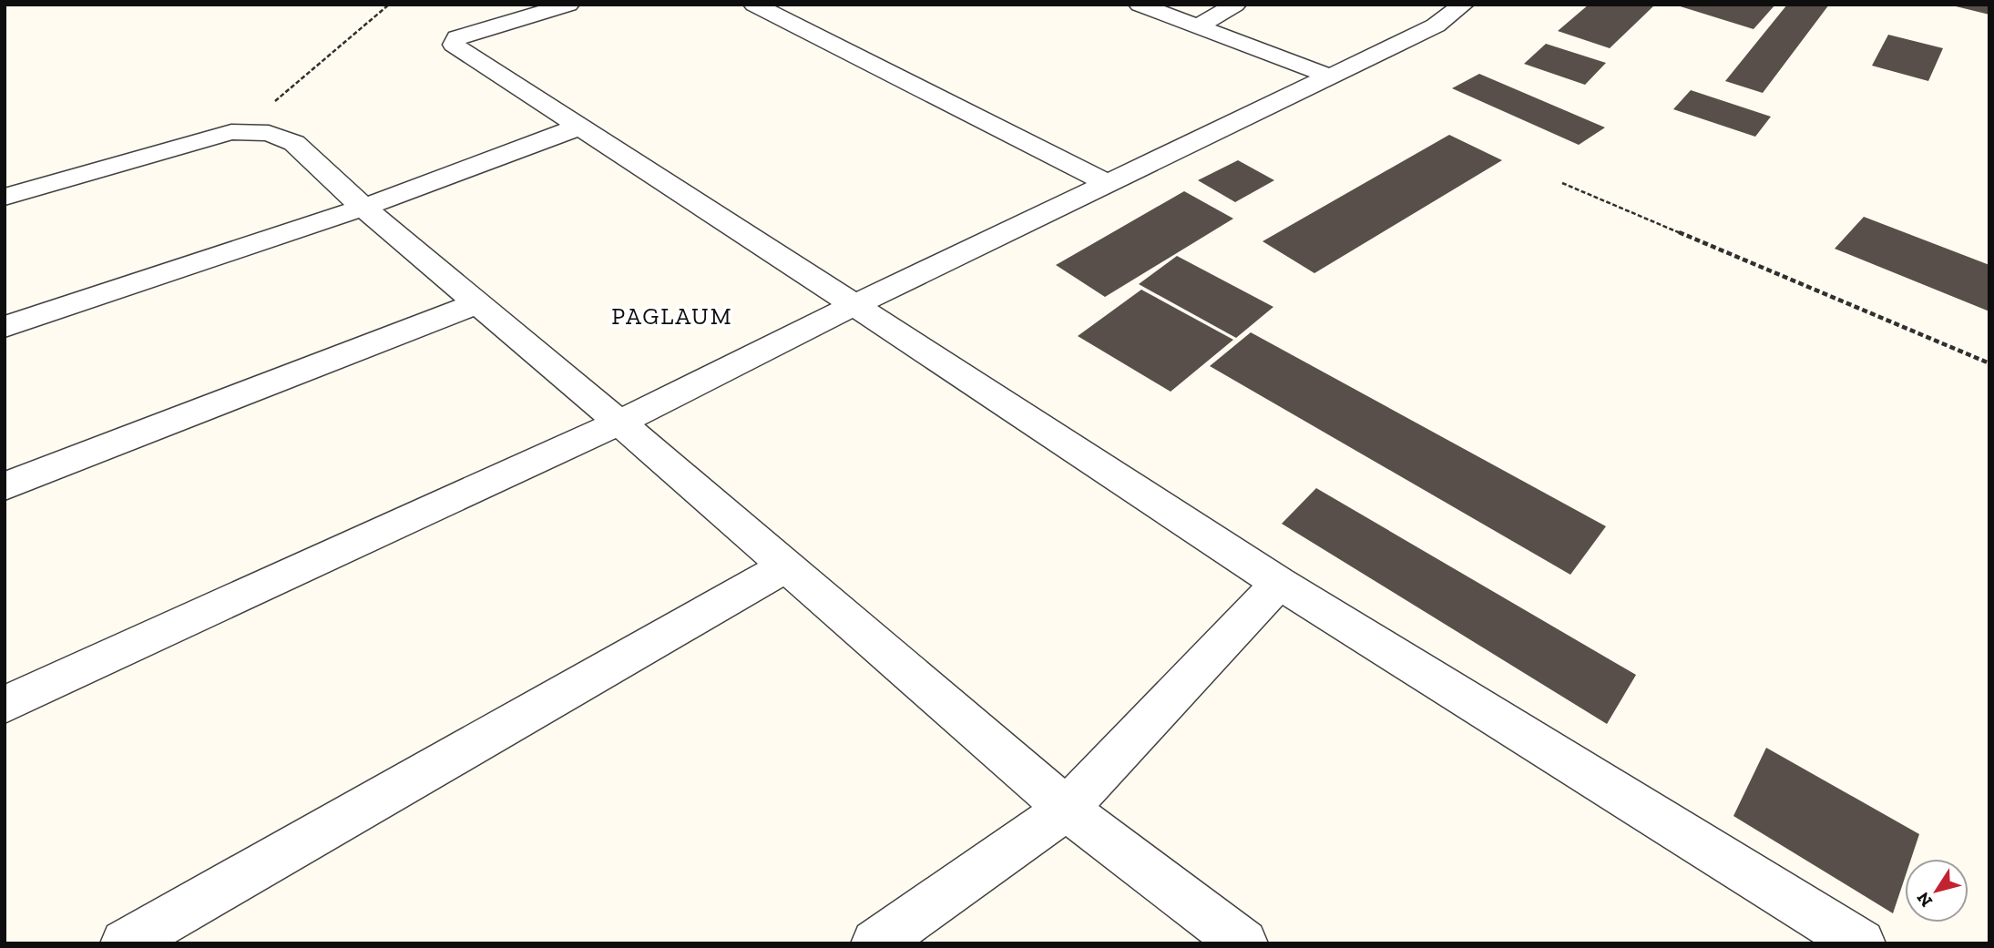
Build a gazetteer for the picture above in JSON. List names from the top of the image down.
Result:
{
  "districts": ["PAGLAUM"],
  "north": "bottom left"
}
